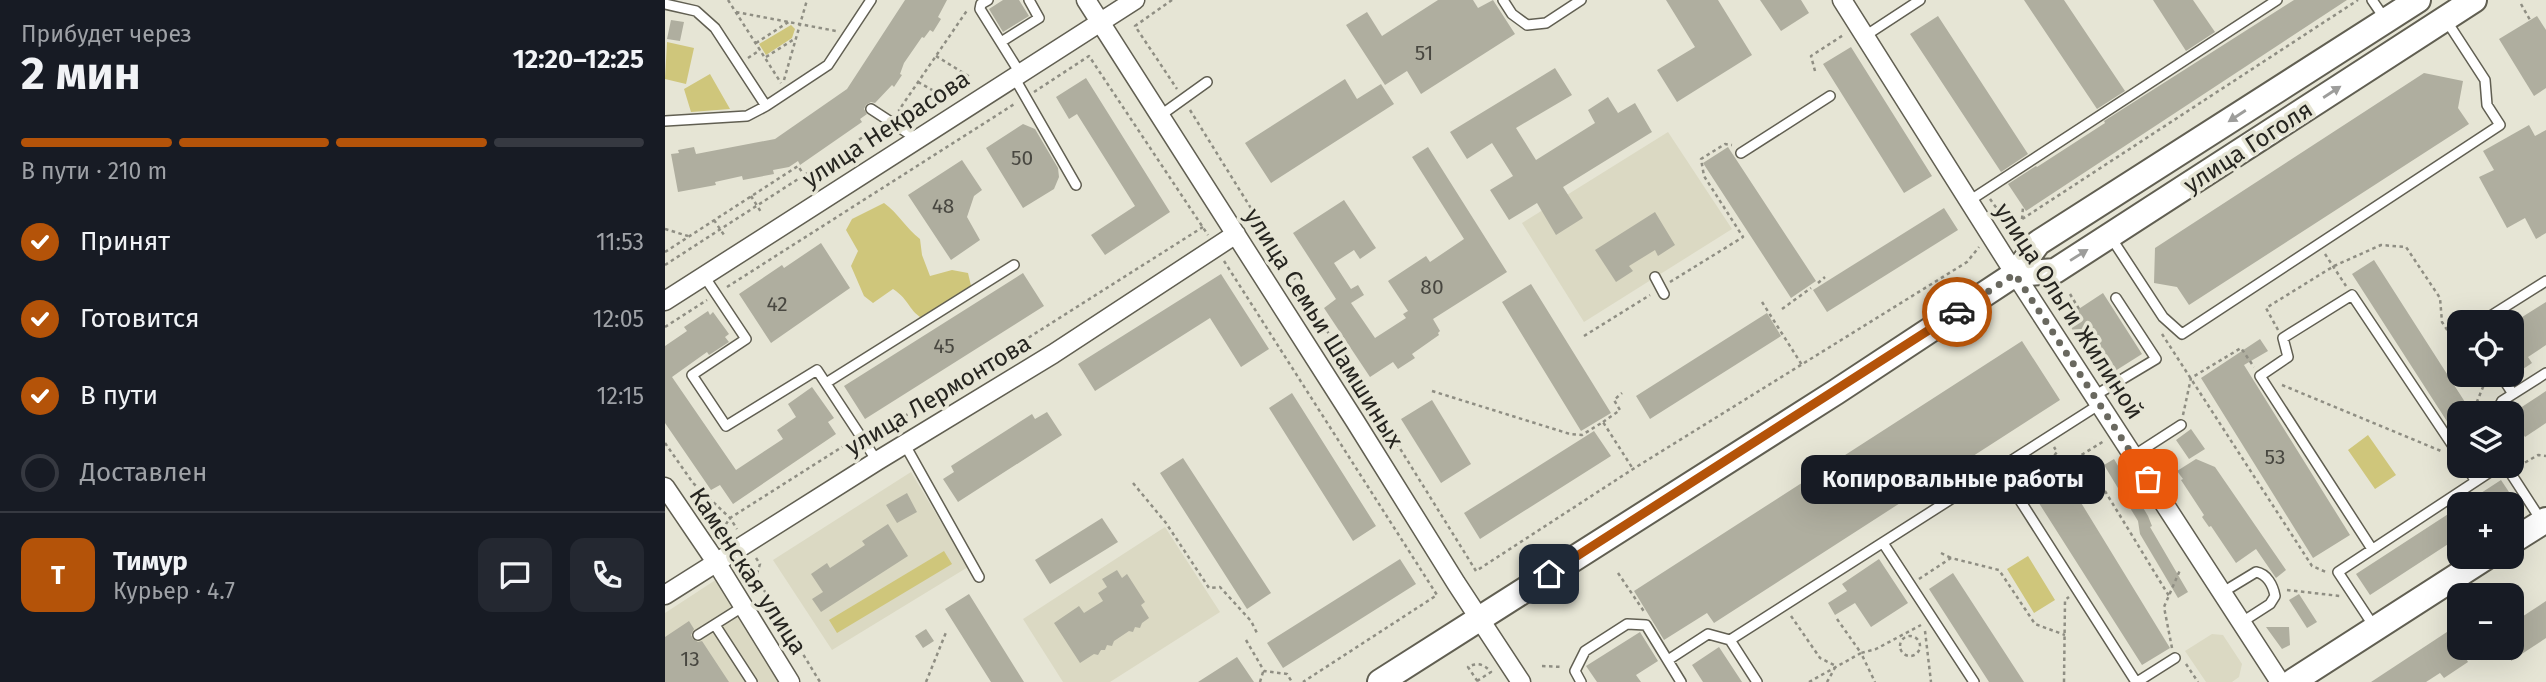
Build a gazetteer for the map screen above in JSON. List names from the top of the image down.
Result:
{
  "streets": {
    "main road": ["улица Гоголя"],
    "street": [
      "улица Некрасова",
      "улица Ольги Жилиной",
      "улица Семьи Шамшиных",
      "улица Лермонтова",
      "Каменская улица"
    ]
  },
  "crossings": [
    ["улица Некрасова", "улица Семьи Шамшиных"],
    ["улица Гоголя", "улица Ольги Жилиной"],
    ["улица Гоголя", "улица Семьи Шамшиных"],
    ["улица Семьи Шамшиных", "улица Лермонтова"],
    ["улица Лермонтова", "Каменская улица"]
  ],
  "places": ["Копировальные работы"],
  "house_numbers": [
    "51",
    "50",
    "48",
    "80",
    "42",
    "45",
    "53",
    "13"
  ],
  "page": {
    "heading": ["2 мин", "Прибудет через", "12:20–12:25"],
    "panel": ["Тимур", "Курьер · 4.7"],
    "bar": "В пути · 210 m",
    "list": [
      ["Принят", "11:53"],
      ["Готовится", "12:05"],
      ["В пути", "12:15"],
      "Доставлен"
    ],
    "map_buttons": ["+", "−"],
    "bubble": "Копировальные работы",
    "round": "Т"
  }
}
